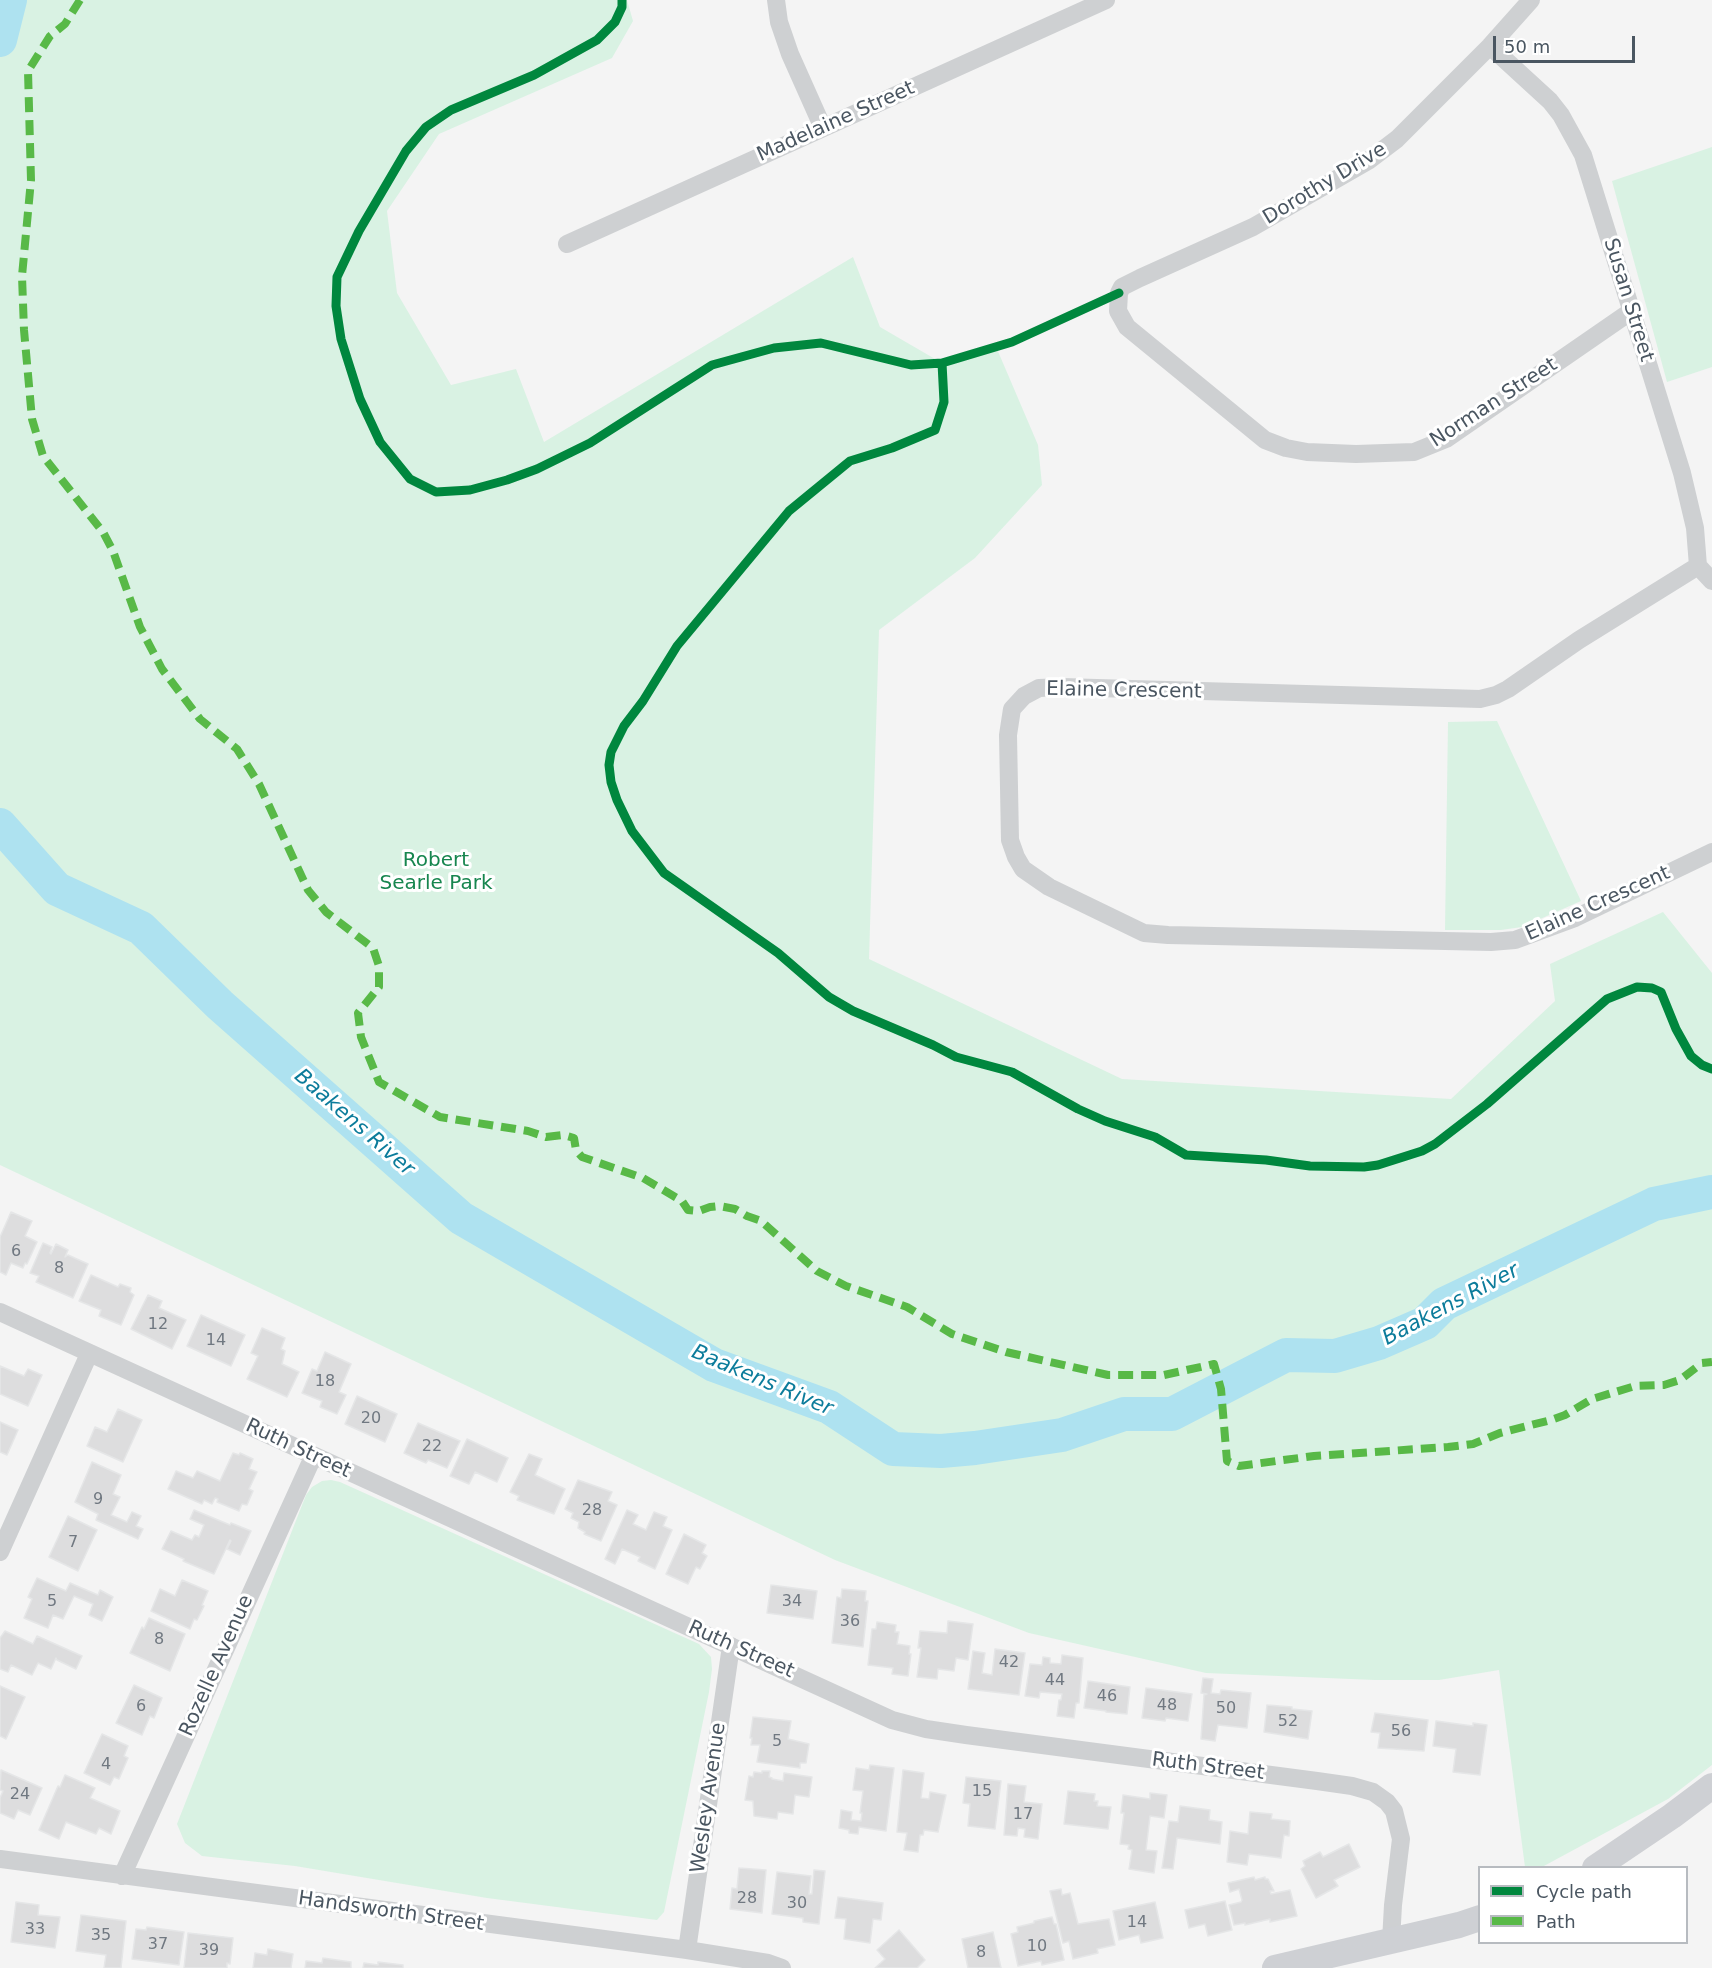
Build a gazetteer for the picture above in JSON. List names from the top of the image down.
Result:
{
  "streets": {
    "street": [
      "Madelaine Street",
      "Dorothy Drive",
      "Susan Street",
      "Norman Street",
      "Elaine Crescent",
      "Ruth Street",
      "Rozelle Avenue",
      "Wesley Avenue",
      "Handsworth Street"
    ]
  },
  "crossings": [
    ["Dorothy Drive", "Susan Street"],
    ["Dorothy Drive", "Norman Street"],
    ["Susan Street", "Norman Street"],
    ["Susan Street", "Elaine Crescent"],
    ["Ruth Street", "Rozelle Avenue"],
    ["Ruth Street", "Wesley Avenue"],
    ["Rozelle Avenue", "Handsworth Street"],
    ["Wesley Avenue", "Handsworth Street"]
  ],
  "water": ["Baakens River"],
  "parks": ["Robert Searle Park"],
  "house_numbers": [
    "6",
    "8",
    "12",
    "14",
    "18",
    "20",
    "22",
    "9",
    "28",
    "7",
    "5",
    "34",
    "36",
    "8",
    "42",
    "44",
    "46",
    "48",
    "6",
    "50",
    "52",
    "56",
    "5",
    "4",
    "15",
    "24",
    "17",
    "28",
    "30",
    "14",
    "33",
    "35",
    "37",
    "10",
    "39",
    "8"
  ],
  "legend": ["Cycle path", "Path"],
  "scale_bar": "50 m"
}
